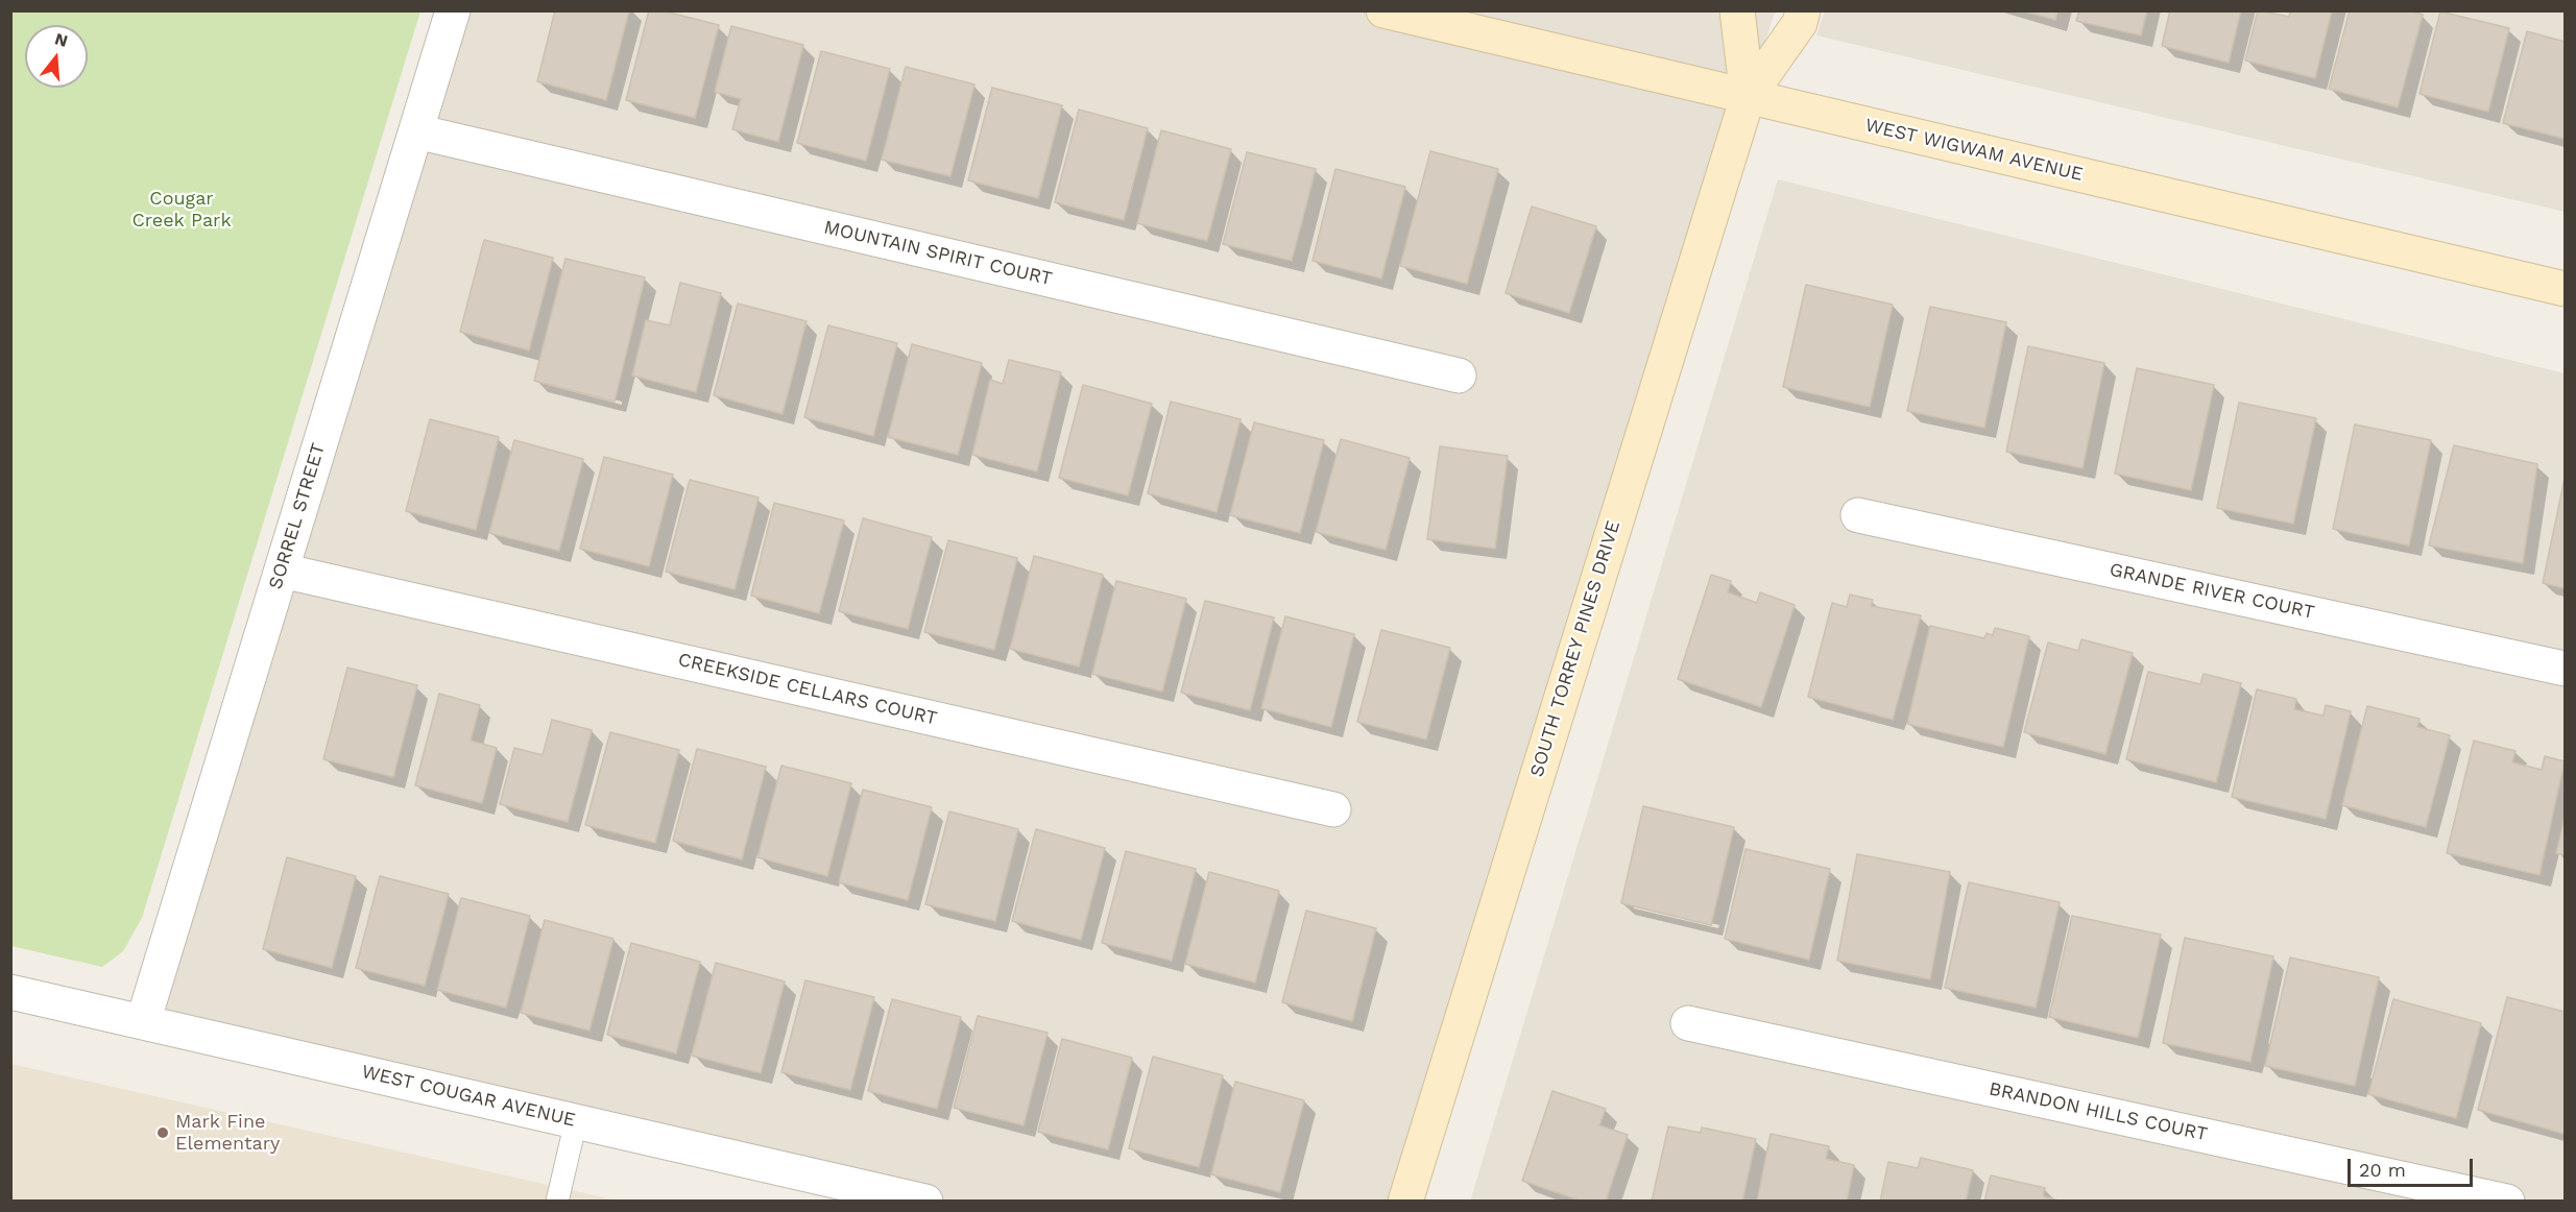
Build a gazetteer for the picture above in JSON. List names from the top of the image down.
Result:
{
  "streets": {
    "street": [
      "WEST WIGWAM AVENUE",
      "MOUNTAIN SPIRIT COURT",
      "SORREL STREET",
      "GRANDE RIVER COURT",
      "SOUTH TORREY PINES DRIVE",
      "CREEKSIDE CELLARS COURT",
      "WEST COUGAR AVENUE",
      "BRANDON HILLS COURT"
    ]
  },
  "crossings": [
    ["WEST WIGWAM AVENUE", "SOUTH TORREY PINES DRIVE"],
    ["MOUNTAIN SPIRIT COURT", "SORREL STREET"],
    ["SORREL STREET", "CREEKSIDE CELLARS COURT"],
    ["SORREL STREET", "WEST COUGAR AVENUE"]
  ],
  "parks": ["Cougar Creek Park"],
  "places": ["Mark Fine Elementary"],
  "scale_bar": "20 m",
  "north": "top"
}
